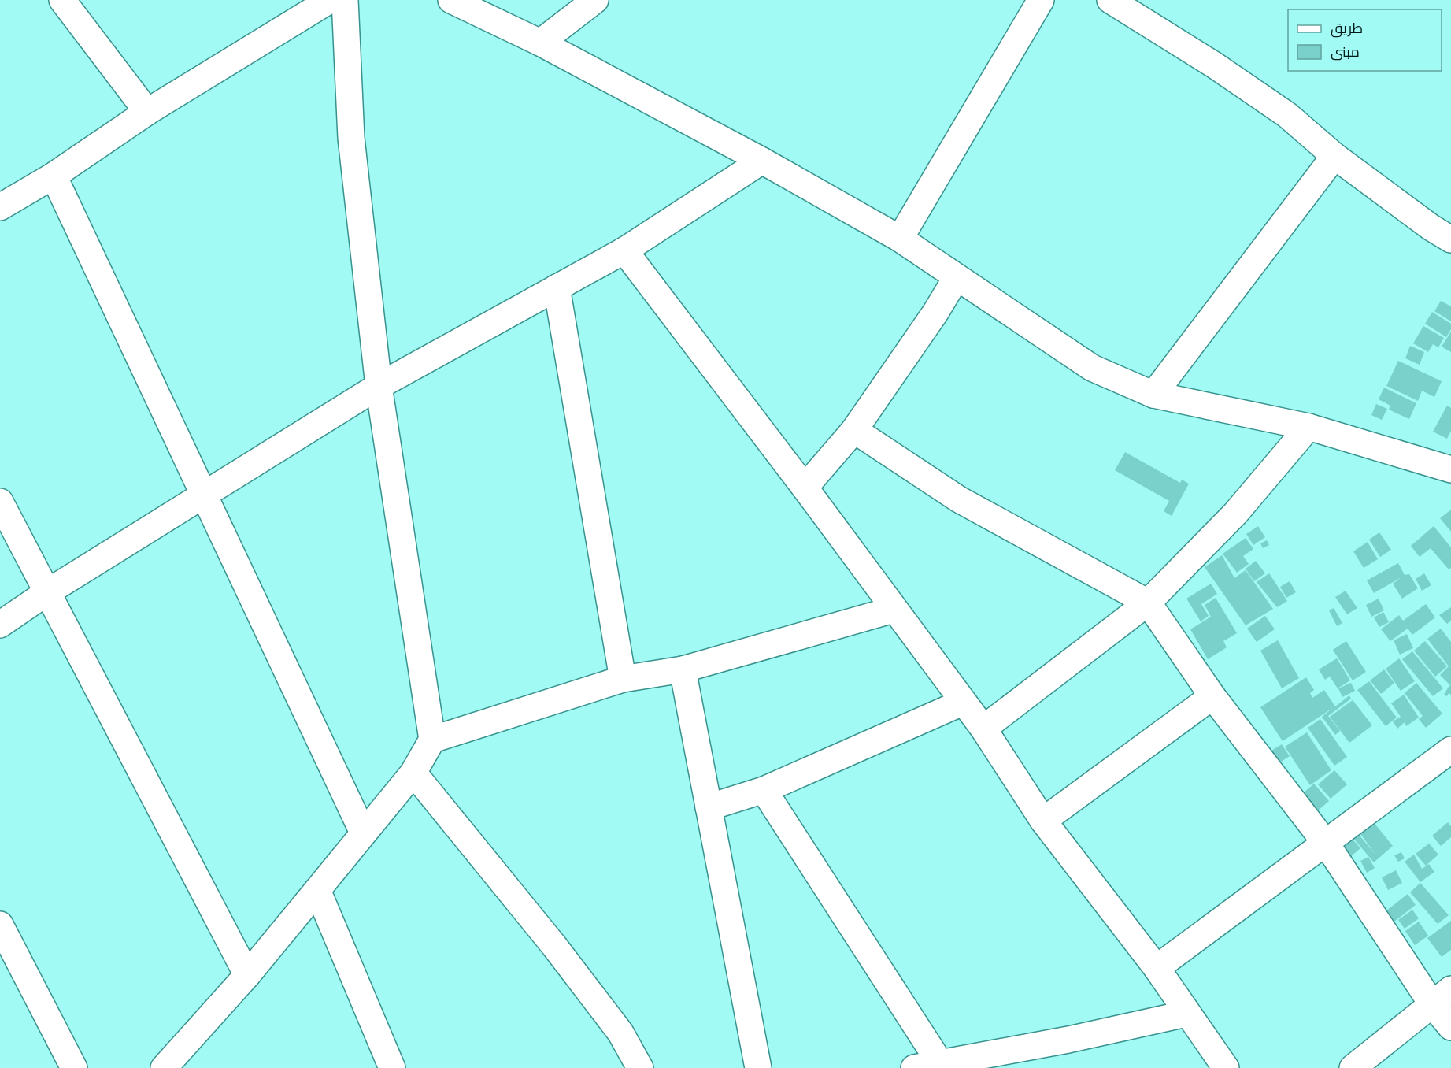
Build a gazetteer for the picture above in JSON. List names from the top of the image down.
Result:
{
  "legend": ["طريق", "مبنى"]
}
